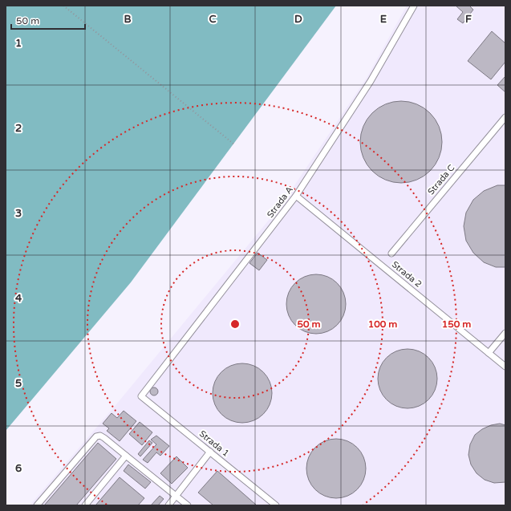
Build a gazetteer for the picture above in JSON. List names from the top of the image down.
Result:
{
  "streets": {
    "lane": [
      "Strada C",
      "Strada A",
      "Strada 2",
      "Strada 1"
    ]
  },
  "crossings": [
    ["Strada A", "Strada 2"],
    ["Strada A", "Strada 1"]
  ],
  "scale_bar": "50 m",
  "grid": {
    "columns": [
      "B",
      "C",
      "D",
      "E",
      "F"
    ],
    "rows": [
      "1",
      "2",
      "3",
      "4",
      "5",
      "6"
    ]
  },
  "rings": ["50 m", "100 m", "150 m"]
}
